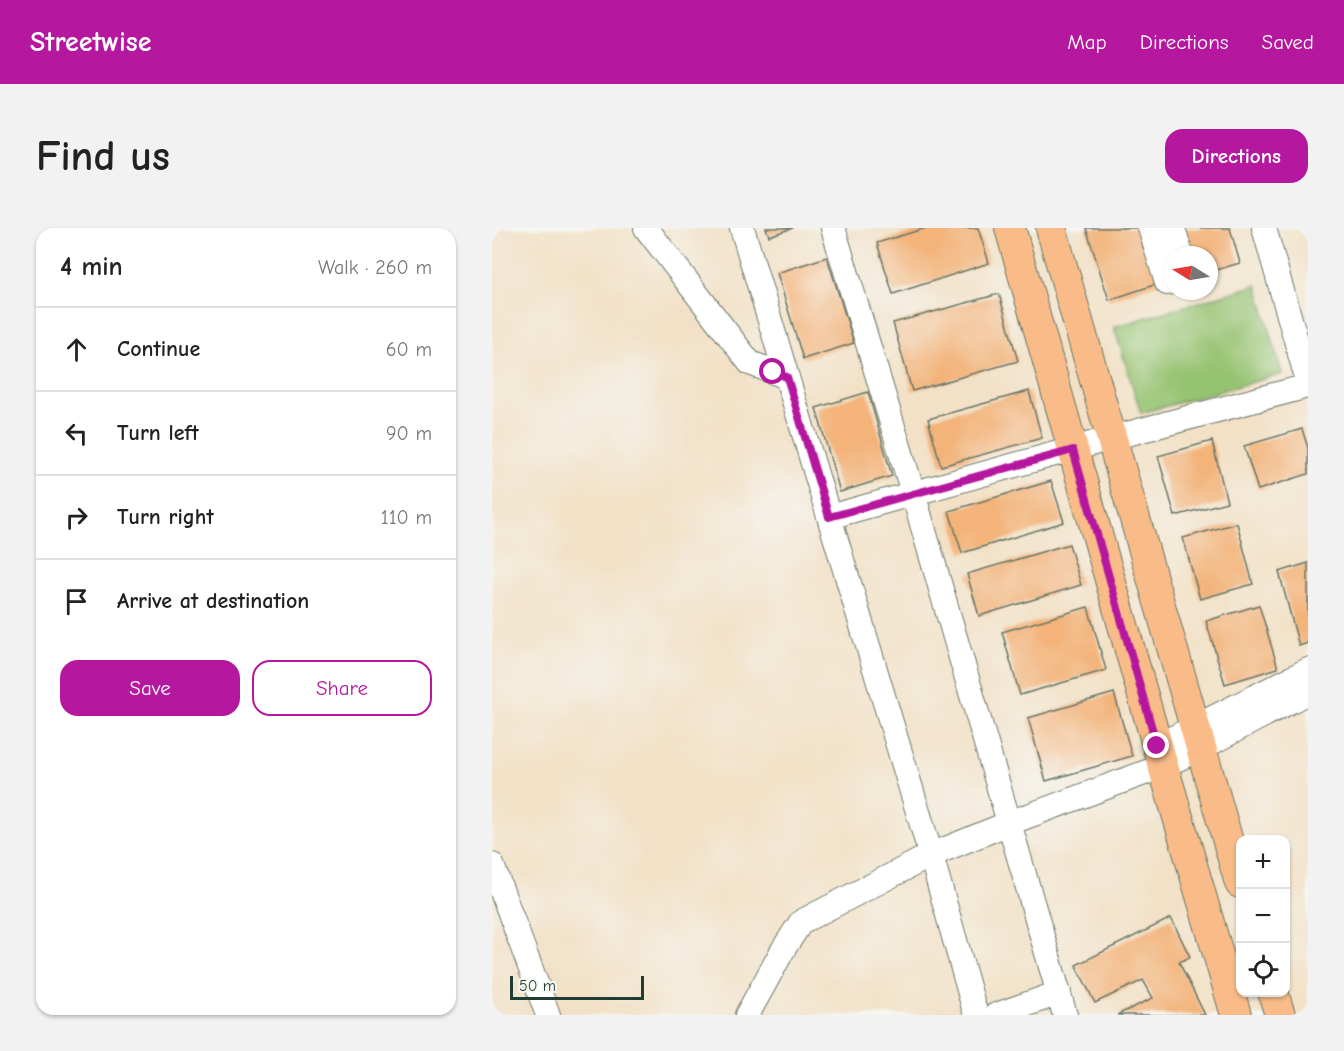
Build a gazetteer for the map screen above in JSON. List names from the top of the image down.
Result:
{
  "scale_bar": "50 m",
  "north": "left",
  "page": {
    "header": "Streetwise",
    "nav": ["Map", "Directions", "Saved"],
    "buttons": [
      "Directions",
      ["Save", "Share"]
    ],
    "title": "Find us",
    "heading": ["4 min", "Walk · 260 m"],
    "list": [
      ["Continue", "60 m"],
      ["Turn left", "90 m"],
      ["Turn right", "110 m"],
      "Arrive at destination"
    ],
    "map_buttons": ["+", "−"],
    "scale": "50 m"
  }
}
